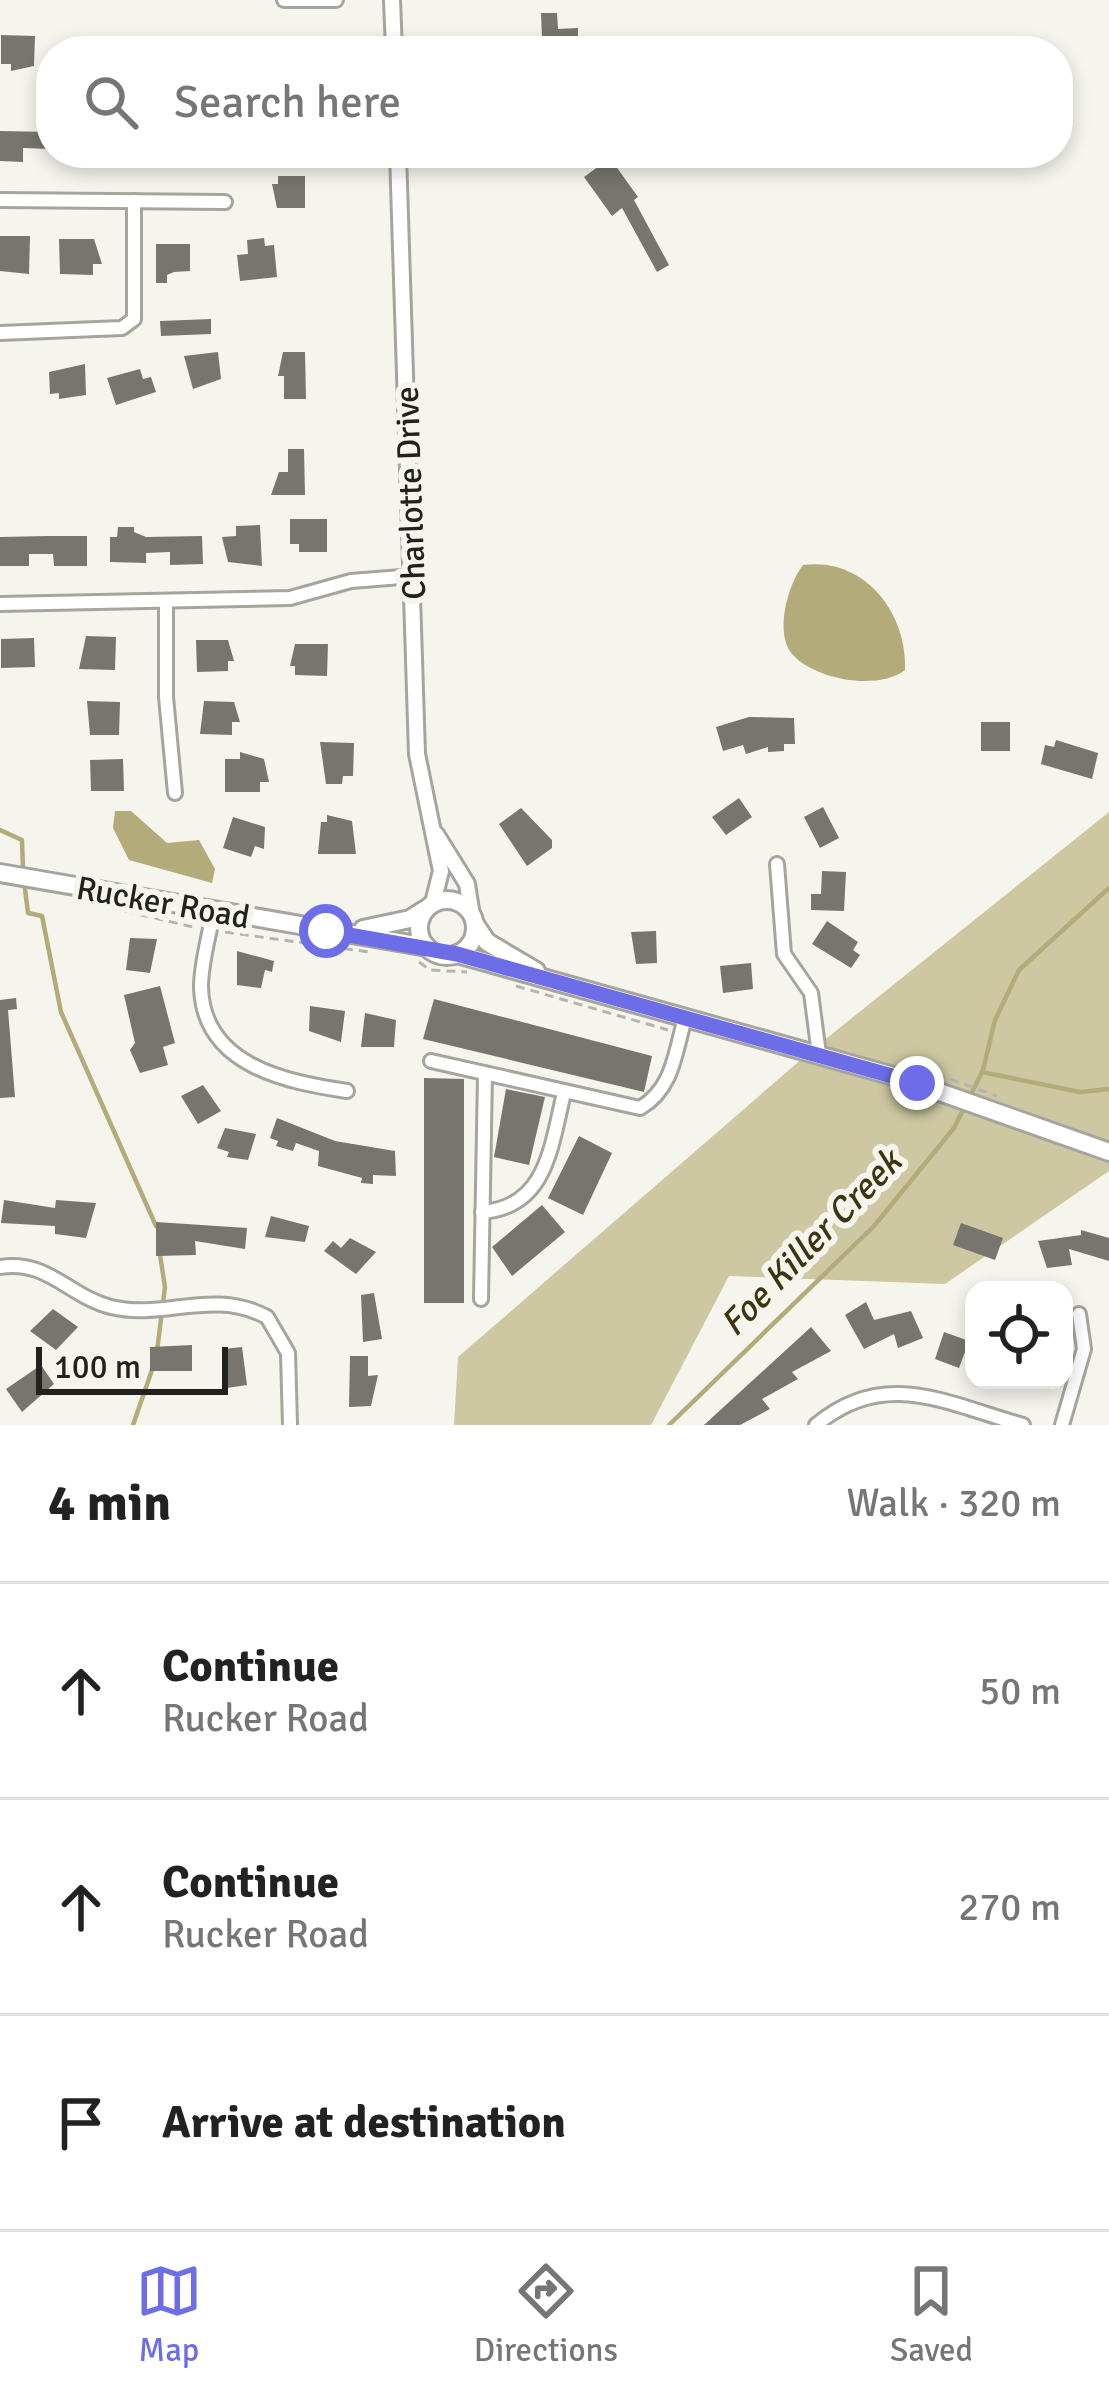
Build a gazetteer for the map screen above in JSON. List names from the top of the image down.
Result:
{
  "streets": {
    "main road": ["Rucker Road"],
    "street": ["Charlotte Drive"]
  },
  "crossings": [
    ["Charlotte Drive", "Rucker Road"]
  ],
  "water": ["Foe Killer Creek"],
  "scale_bar": "100 m",
  "page": {
    "search": "Search here",
    "scale": "100 m",
    "heading": ["4 min", "Walk · 320 m"],
    "list": [
      ["Continue", "Rucker Road", "50 m"],
      ["Continue", "Rucker Road", "270 m"],
      "Arrive at destination"
    ],
    "nav": ["Map", "Directions", "Saved"]
  }
}
